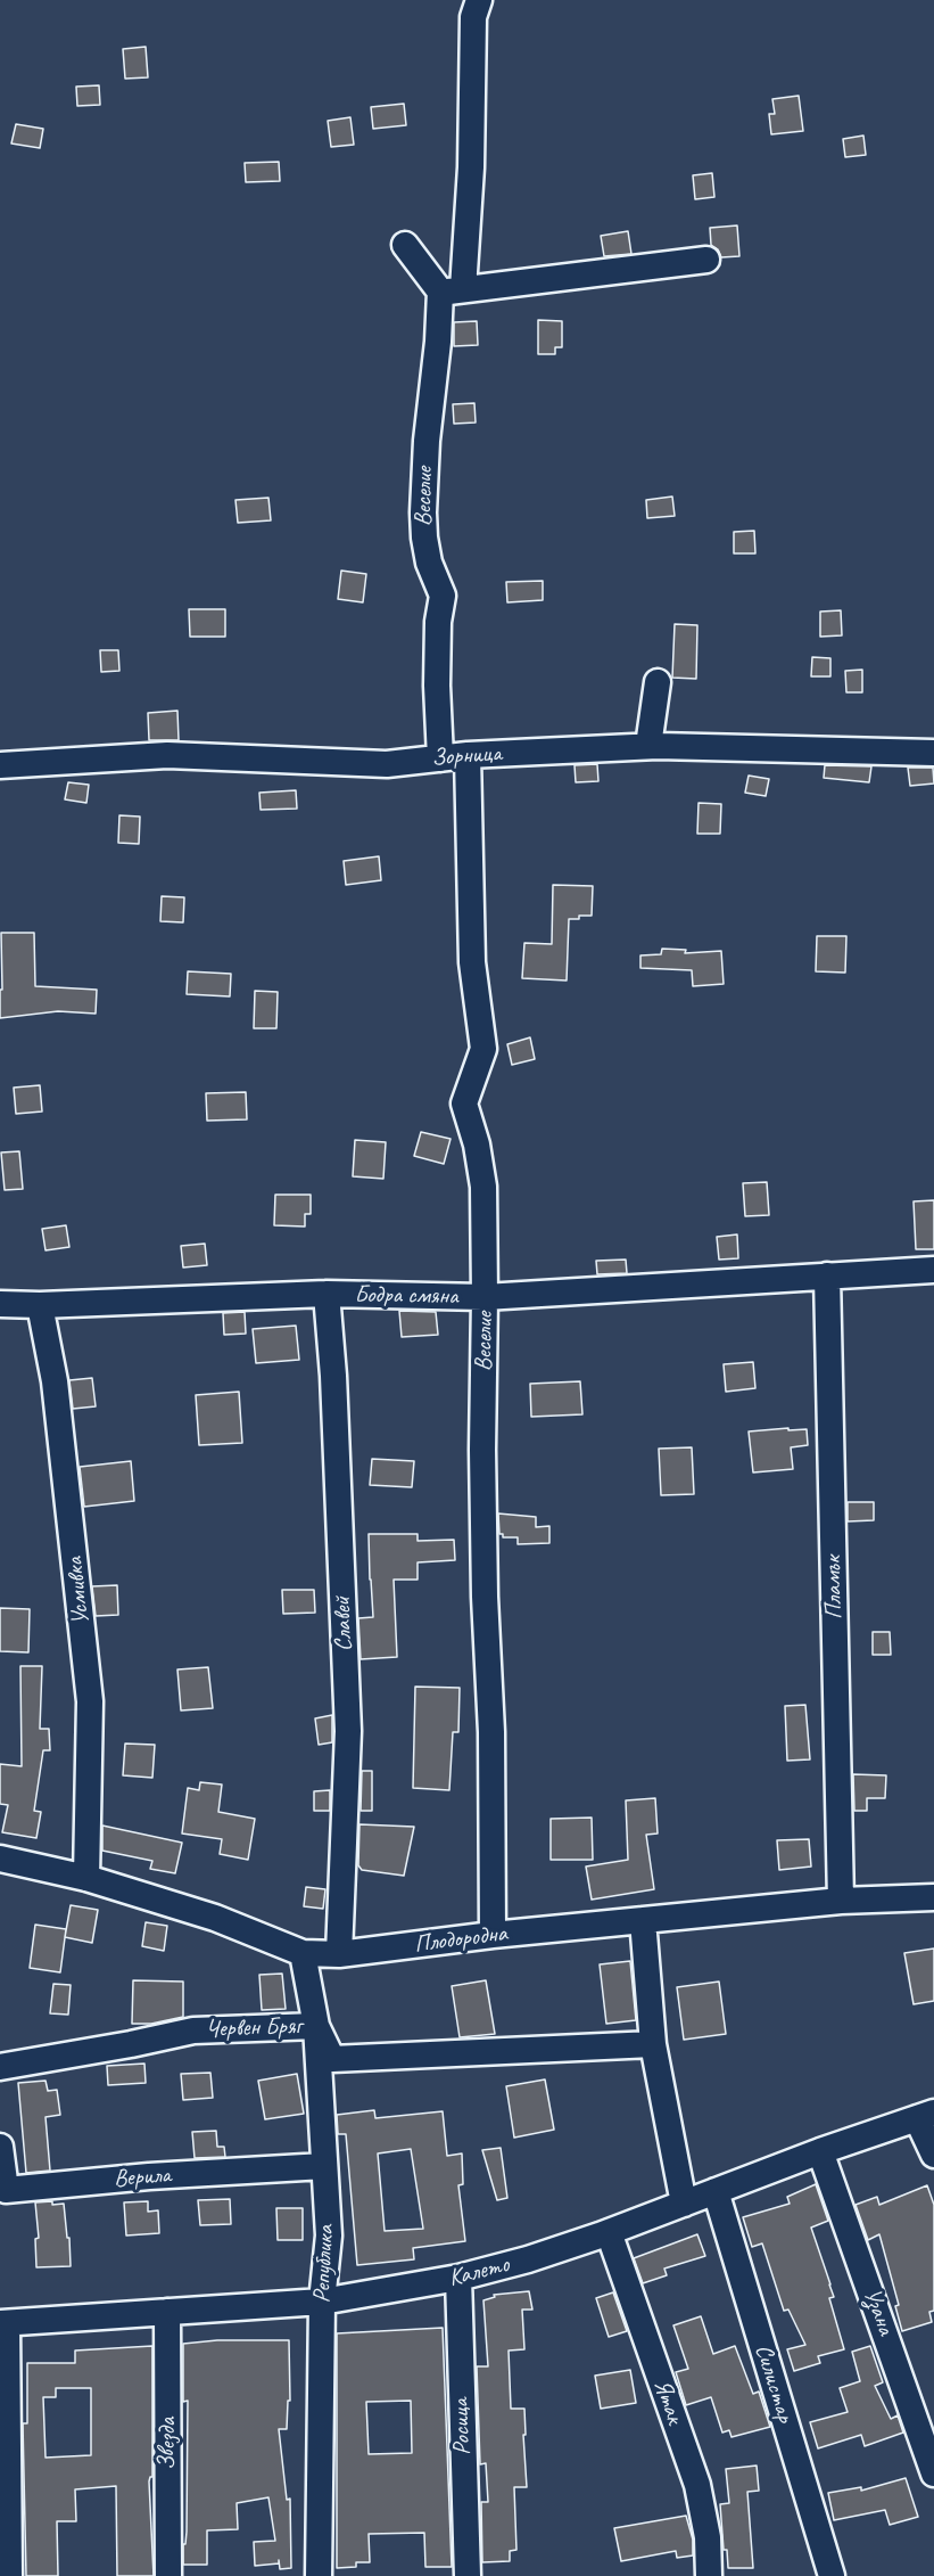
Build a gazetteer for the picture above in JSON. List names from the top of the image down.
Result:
{
  "streets": {
    "street": [
      "Веселие",
      "Зорница",
      "Бодра смяна",
      "Пламък",
      "Усмивка",
      "Славей",
      "Плодородна",
      "Червен Бряг",
      "Верила",
      "Република",
      "Калето",
      "Узана",
      "Силистар",
      "Ятак",
      "Росица",
      "Звезда"
    ]
  },
  "crossings": [
    ["Веселие", "Зорница"],
    ["Веселие", "Бодра смяна"],
    ["Веселие", "Плодородна"],
    ["Бодра смяна", "Пламък"],
    ["Бодра смяна", "Усмивка"],
    ["Бодра смяна", "Славей"],
    ["Пламък", "Плодородна"],
    ["Усмивка", "Плодородна"],
    ["Славей", "Плодородна"],
    ["Плодородна", "Република"],
    ["Червен Бряг", "Република"],
    ["Верила", "Република"],
    ["Република", "Калето"],
    ["Калето", "Узана"],
    ["Калето", "Силистар"],
    ["Калето", "Ятак"],
    ["Калето", "Росица"],
    ["Калето", "Звезда"]
  ]
}
